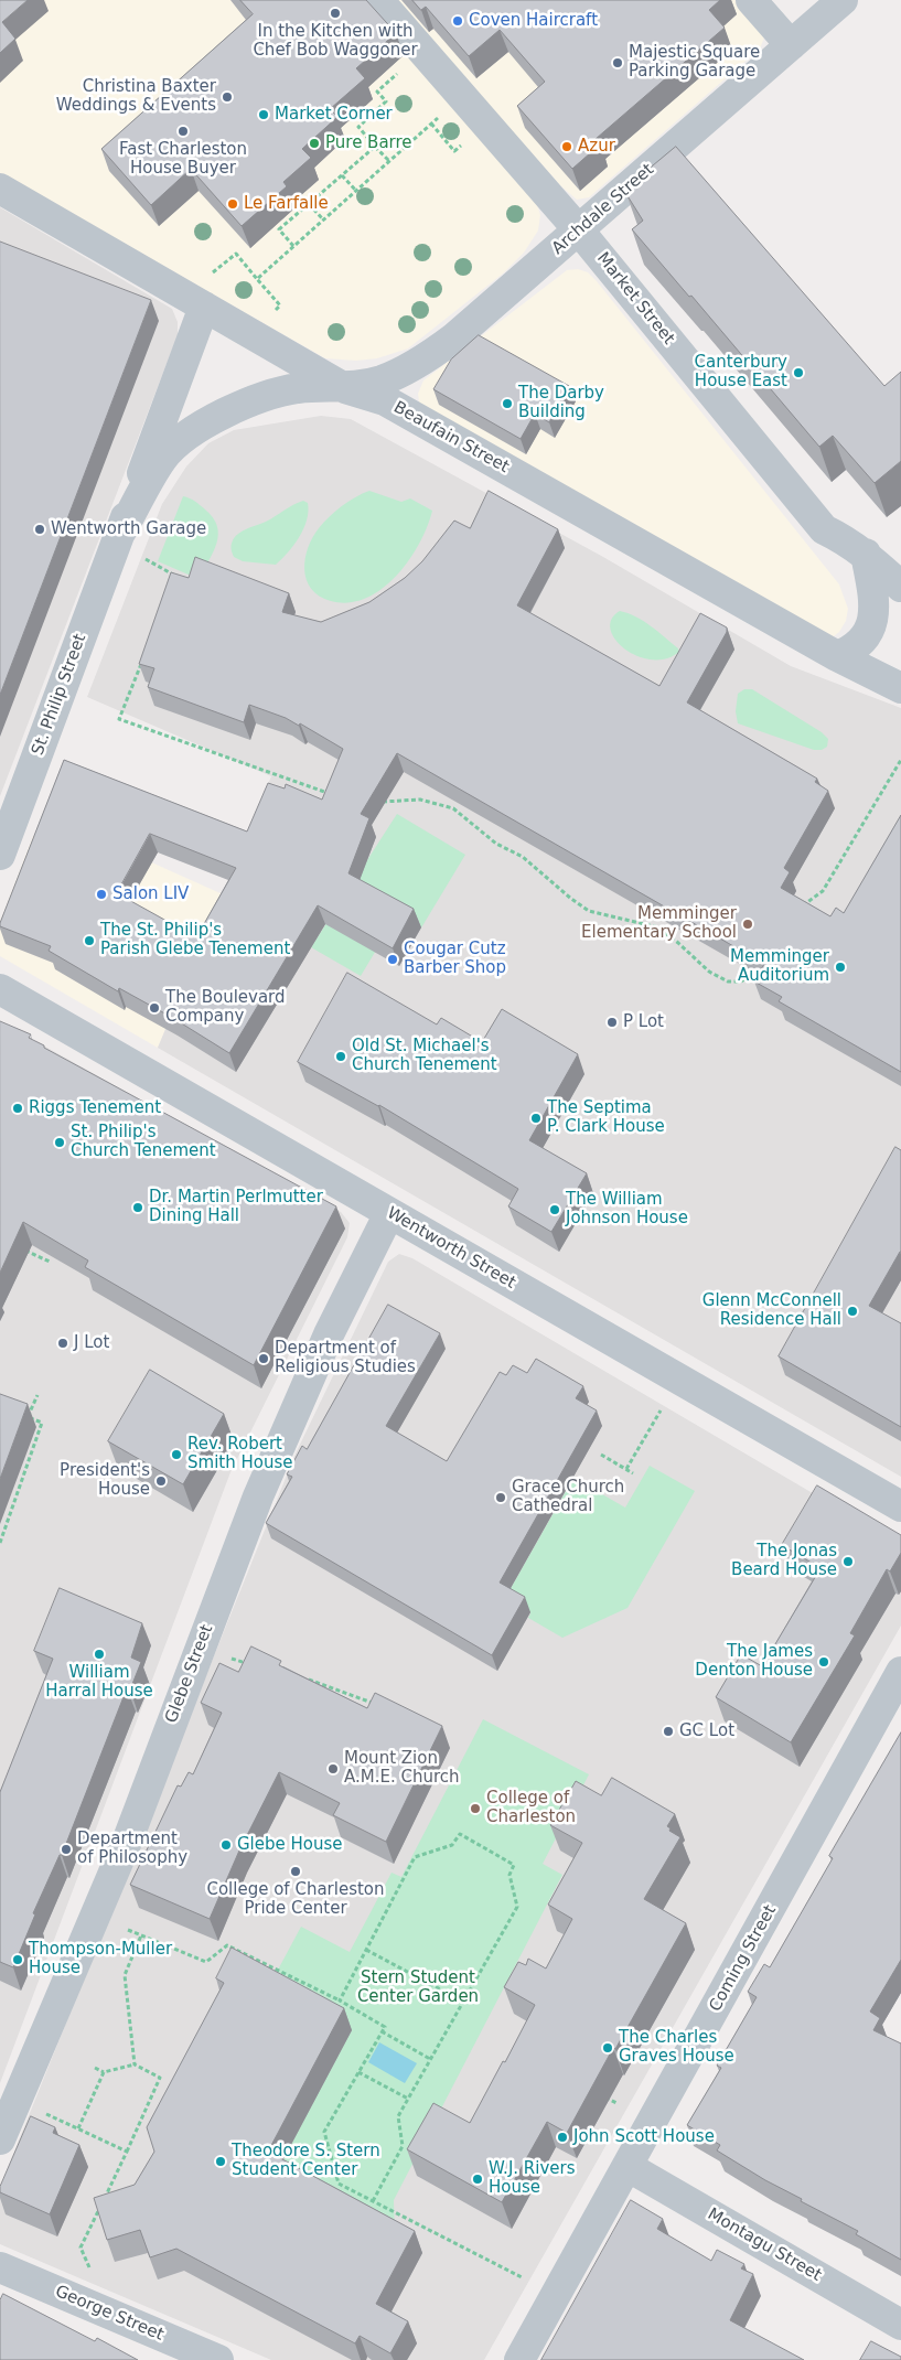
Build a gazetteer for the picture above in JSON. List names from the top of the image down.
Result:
{
  "streets": {
    "street": [
      "Archdale Street",
      "Market Street",
      "Beaufain Street",
      "St. Philip Street",
      "Wentworth Street",
      "Glebe Street",
      "Coming Street",
      "Montagu Street",
      "George Street"
    ]
  },
  "crossings": [
    ["Archdale Street", "Market Street"],
    ["Archdale Street", "Beaufain Street"],
    ["Archdale Street", "St. Philip Street"],
    ["Beaufain Street", "St. Philip Street"],
    ["Wentworth Street", "Glebe Street"],
    ["Coming Street", "Montagu Street"]
  ],
  "parks": ["Stern Student Center Garden"],
  "places": [
    "In the Kitchen with Chef Bob Waggoner",
    "Coven Haircraft",
    "Majestic Square Parking Garage",
    "Christina Baxter Weddings & Events",
    "Market Corner",
    "Fast Charleston House Buyer",
    "Pure Barre",
    "Azur",
    "Le Farfalle",
    "Canterbury House East",
    "The Darby Building",
    "Wentworth Garage",
    "Salon LIV",
    "Memminger Elementary School",
    "The St. Philip's Parish Glebe Tenement",
    "Cougar Cutz Barber Shop",
    "Memminger Auditorium",
    "The Boulevard Company",
    "P Lot",
    "Old St. Michael's Church Tenement",
    "Riggs Tenement",
    "The Septima P. Clark House",
    "St. Philip's Church Tenement",
    "Dr. Martin Perlmutter Dining Hall",
    "The William Johnson House",
    "Glenn McConnell Residence Hall",
    "J Lot",
    "Department of Religious Studies",
    "Rev. Robert Smith House",
    "President's House",
    "Grace Church Cathedral",
    "The Jonas Beard House",
    "William Harral House",
    "The James Denton House",
    "GC Lot",
    "Mount Zion A.M.E. Church",
    "College of Charleston",
    "Glebe House",
    "Department of Philosophy",
    "College of Charleston Pride Center",
    "Thompson-Muller House",
    "The Charles Graves House",
    "John Scott House",
    "Theodore S. Stern Student Center",
    "W.J. Rivers House"
  ]
}
